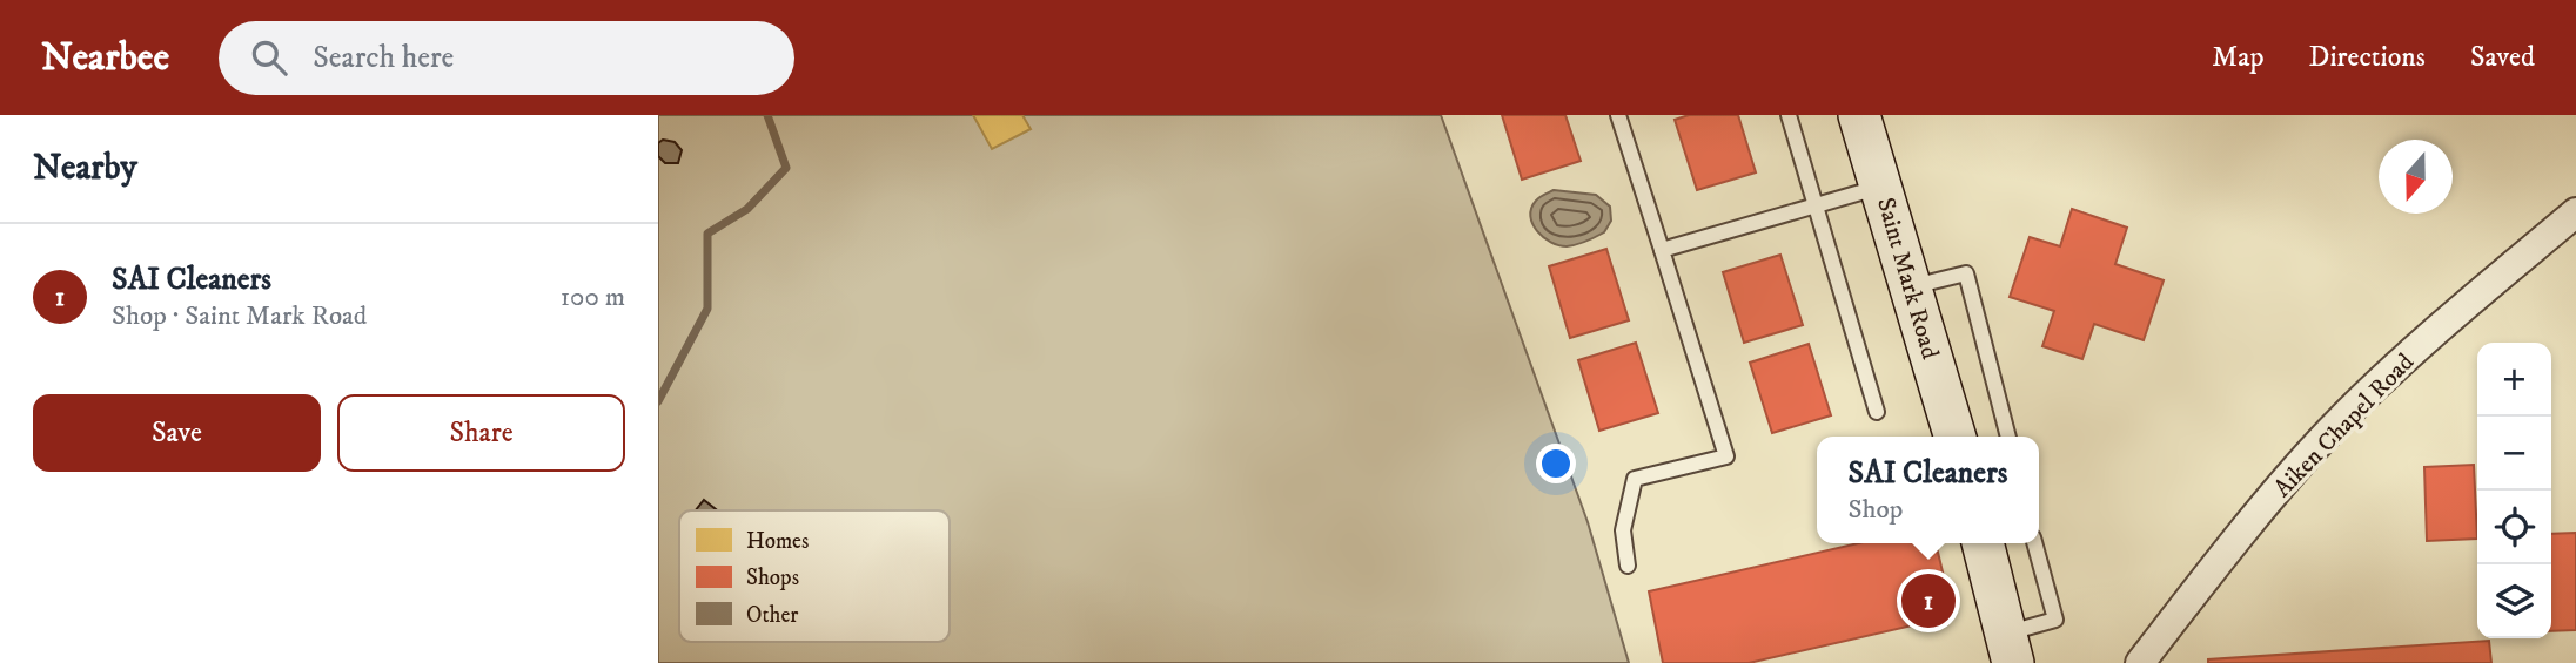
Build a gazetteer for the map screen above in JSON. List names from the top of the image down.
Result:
{
  "streets": {
    "street": ["Saint Mark Road", "Aiken Chapel Road"]
  },
  "legend": ["Homes", "Shops", "Other"],
  "north": "bottom",
  "page": {
    "header": "Nearbee",
    "search": "Search here",
    "nav": ["Map", "Directions", "Saved"],
    "heading": "Nearby",
    "list": [
      {
        "mark": "1",
        "name": "SAI Cleaners",
        "note": "Shop · Saint Mark Road",
        "value": "100 m"
      }
    ],
    "map_buttons": ["+", "−"],
    "buttons": ["Save", "Share"],
    "popup": ["SAI Cleaners", "Shop"],
    "pins": "1"
  }
}
